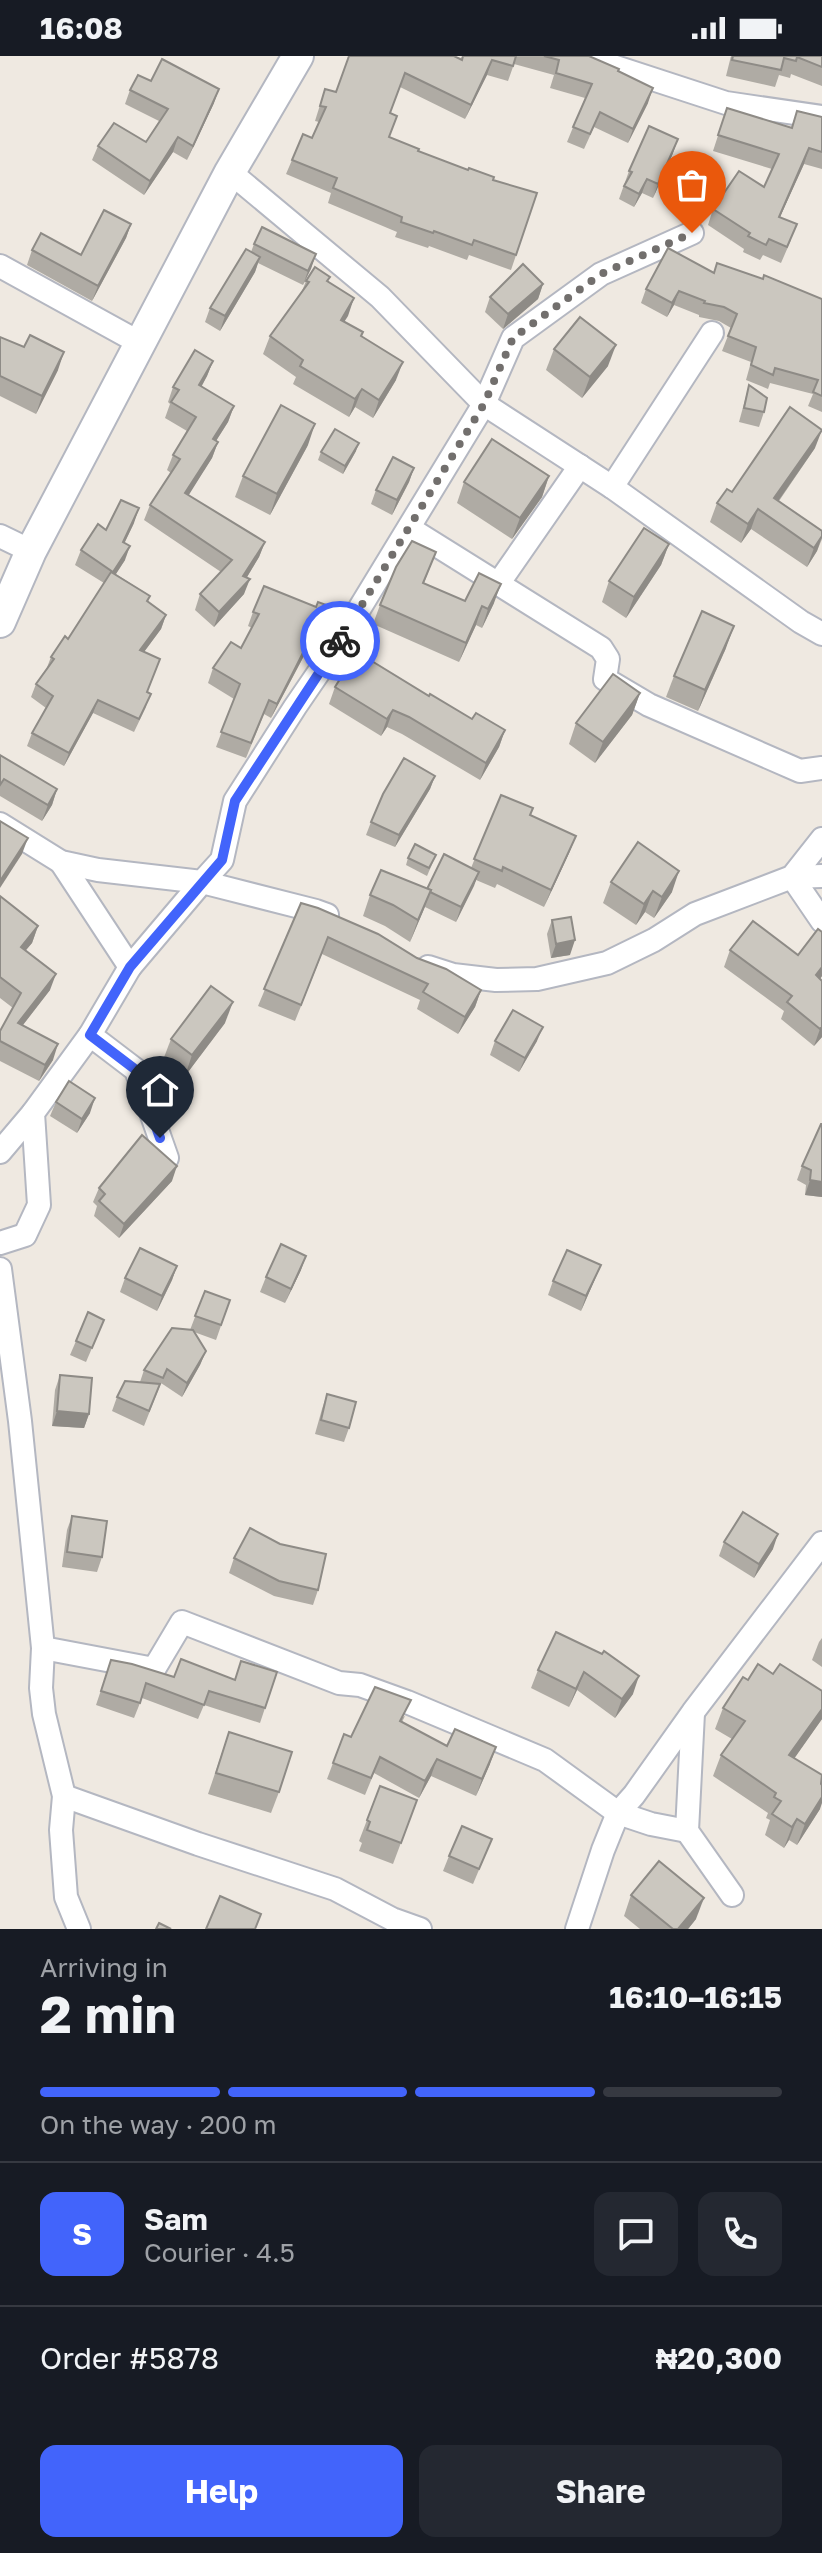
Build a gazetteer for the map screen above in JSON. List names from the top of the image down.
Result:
{
  "page": {
    "status": "16:08",
    "heading": ["2 min", "Arriving in", "16:10–16:15"],
    "panel": [
      "Sam",
      "Courier · 4.5",
      "Order #5878",
      "₦20,300"
    ],
    "bar": "On the way · 200 m",
    "round": "S",
    "buttons": ["Help", "Share"]
  }
}
